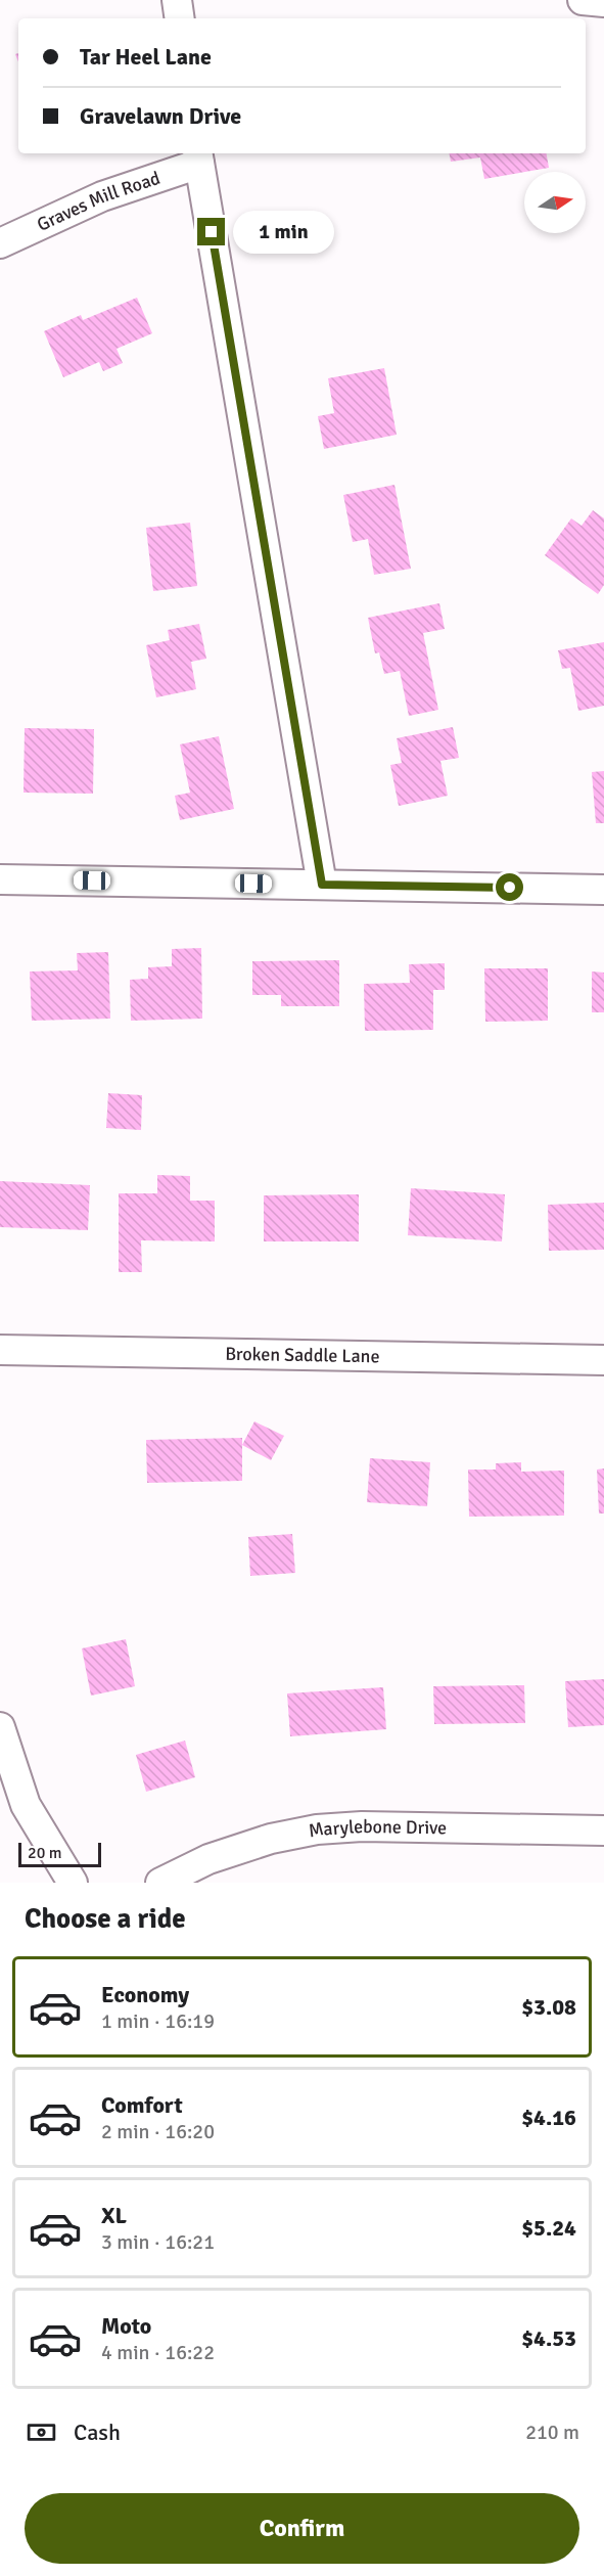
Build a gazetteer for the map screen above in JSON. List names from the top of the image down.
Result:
{
  "streets": {
    "street": ["Graves Mill Road", "Broken Saddle Lane", "Marylebone Drive"]
  },
  "scale_bar": "20 m",
  "north": "right",
  "page": {
    "banner": ["Tar Heel Lane", "Gravelawn Drive"],
    "bubble": "1 min",
    "scale": "20 m",
    "heading": "Choose a ride",
    "list": [
      {
        "name": "Economy",
        "note": "1 min · 16:19",
        "value": "$3.08"
      },
      {
        "name": "Comfort",
        "note": "2 min · 16:20",
        "value": "$4.16"
      },
      {
        "name": "XL",
        "note": "3 min · 16:21",
        "value": "$5.24"
      },
      {
        "name": "Moto",
        "note": "4 min · 16:22",
        "value": "$4.53"
      }
    ],
    "pay": ["Cash", "210 m"],
    "buttons": "Confirm"
  }
}
